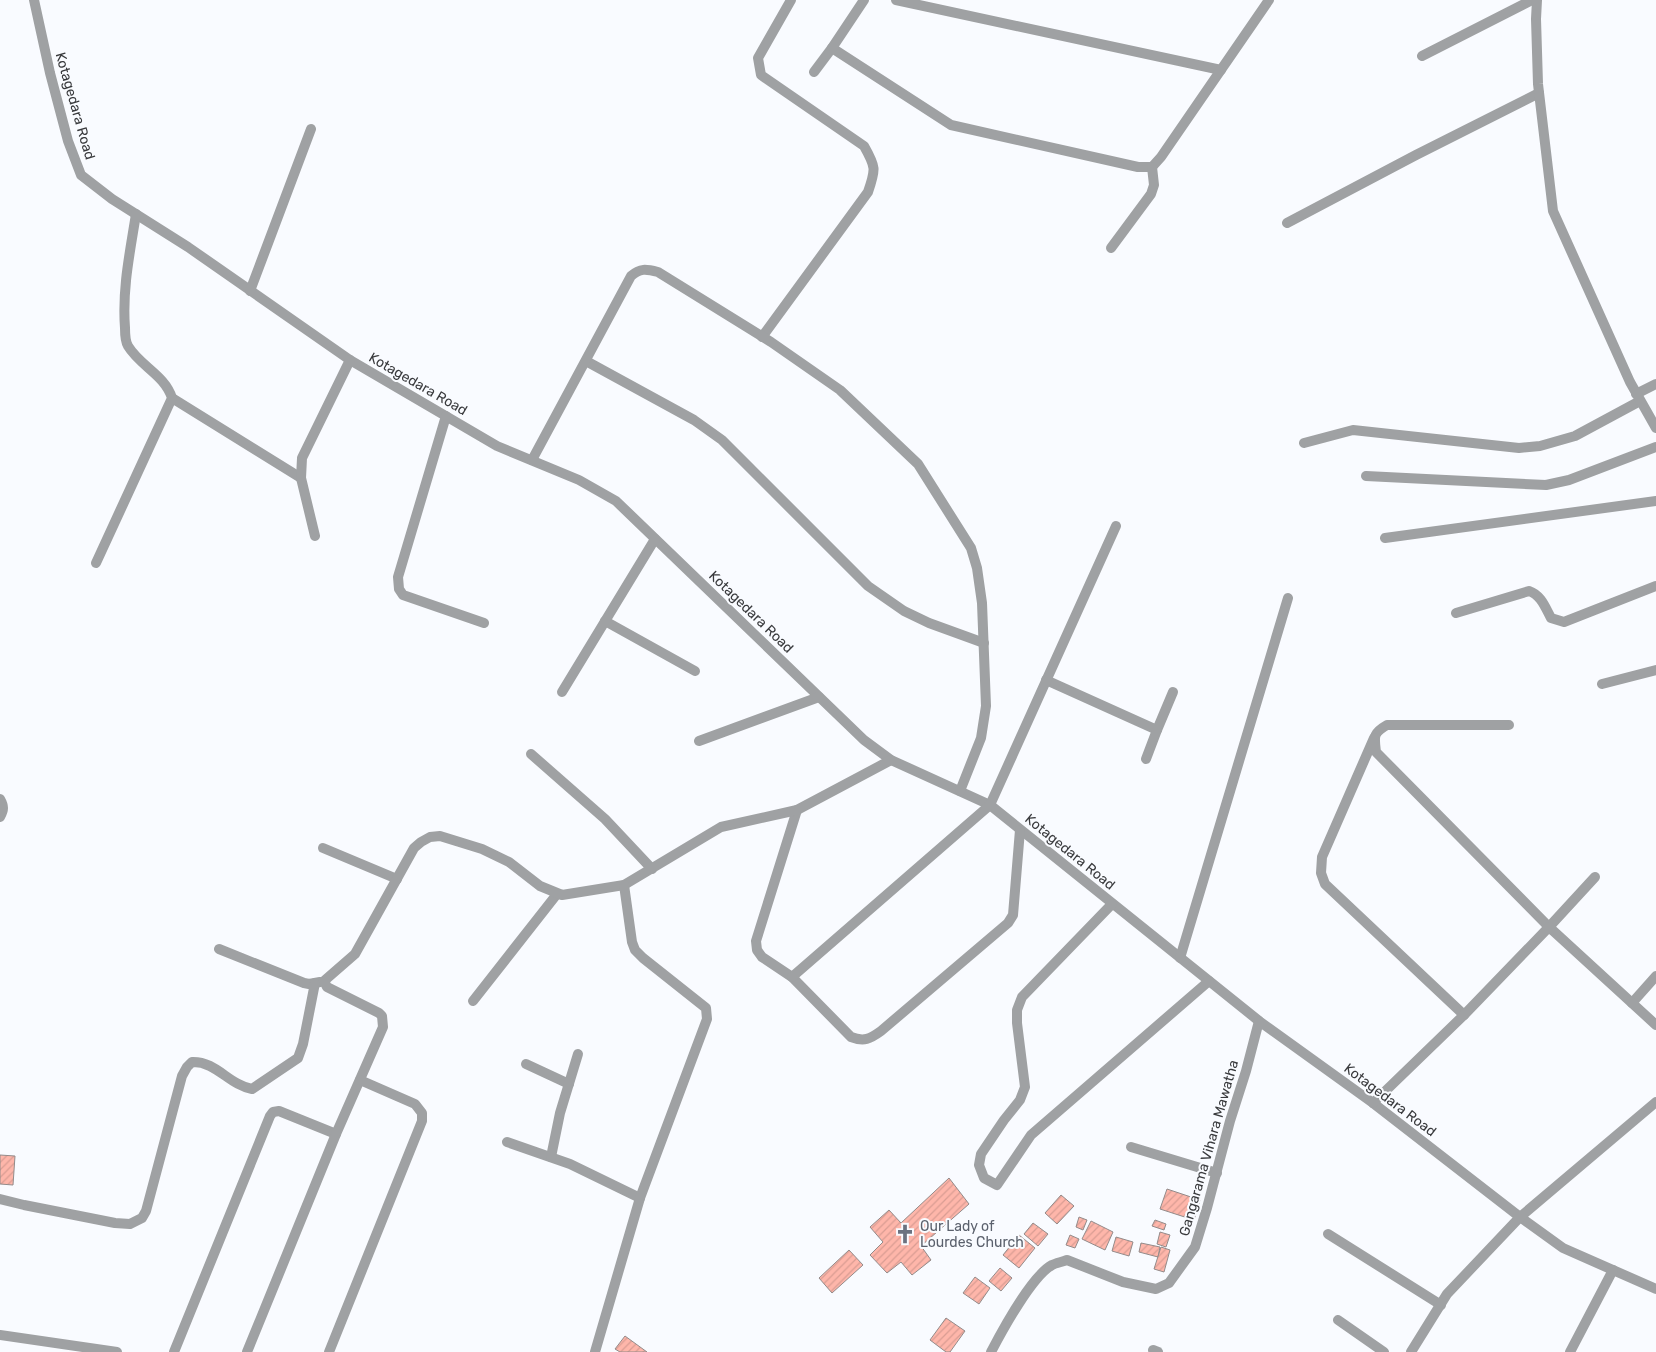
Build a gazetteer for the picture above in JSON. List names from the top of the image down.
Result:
{
  "streets": {
    "street": ["Kotagedara Road", "Gangarama Vihara Mawatha"]
  },
  "crossings": [
    ["Kotagedara Road", "Gangarama Vihara Mawatha"]
  ],
  "places": {
    "church": ["Our Lady of Lourdes Church"]
  }
}
